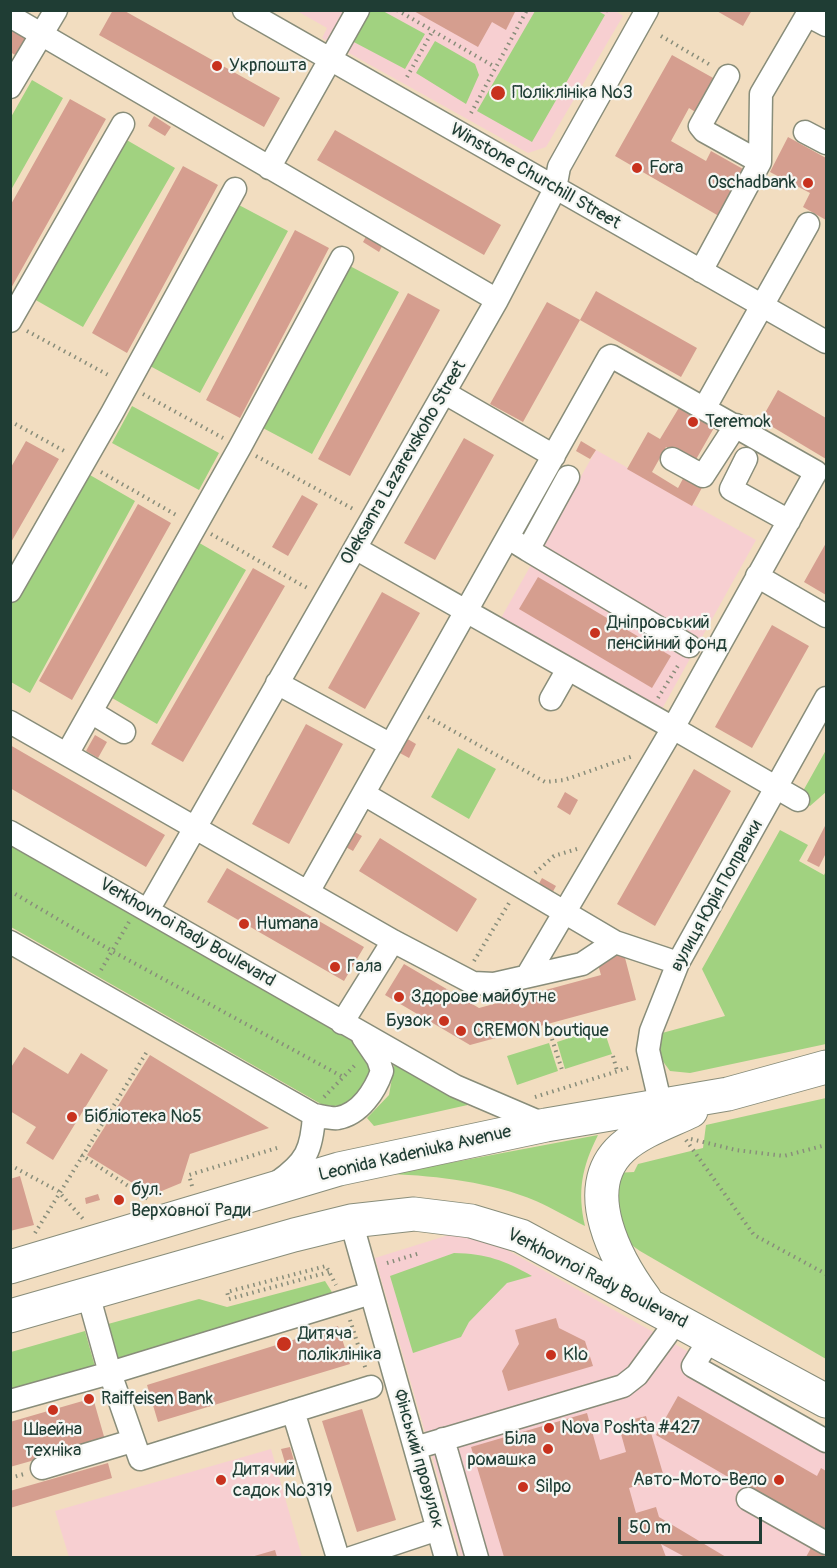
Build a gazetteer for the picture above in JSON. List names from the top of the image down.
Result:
{
  "streets": {
    "highway": ["Verkhovnoi Rady Boulevard", "Leonida Kadeniuka Avenue"],
    "street": [
      "Winstone Churchill Street",
      "Oleksanra Lazarevskoho Street",
      "вулиця Юрія Поправки",
      "Фінський провулок"
    ]
  },
  "crossings": [
    ["Winstone Churchill Street", "Oleksanra Lazarevskoho Street"],
    ["Oleksanra Lazarevskoho Street", "Verkhovnoi Rady Boulevard"],
    ["вулиця Юрія Поправки", "Leonida Kadeniuka Avenue"],
    ["Verkhovnoi Rady Boulevard", "Leonida Kadeniuka Avenue"],
    ["Verkhovnoi Rady Boulevard", "Фінський провулок"]
  ],
  "places": [
    "Укрпошта",
    "Поліклініка №3",
    "Fora",
    "Oschadbank",
    "Teremok",
    "Дніпровський пенсійний фонд",
    "Humana",
    "Гала",
    "Здорове майбутнє",
    "Бузок",
    "CREMON boutique",
    "Бібліотека №5",
    "бул. Верховної Ради",
    "Дитяча поліклініка",
    "Klo",
    "Raiffeisen Bank",
    "Швейна техніка",
    "Nova Poshta #427",
    "Біла ромашка",
    "Дитячий садок №319",
    "Авто-Мото-Вело",
    "Silpo"
  ],
  "scale_bar": "50 m"
}
